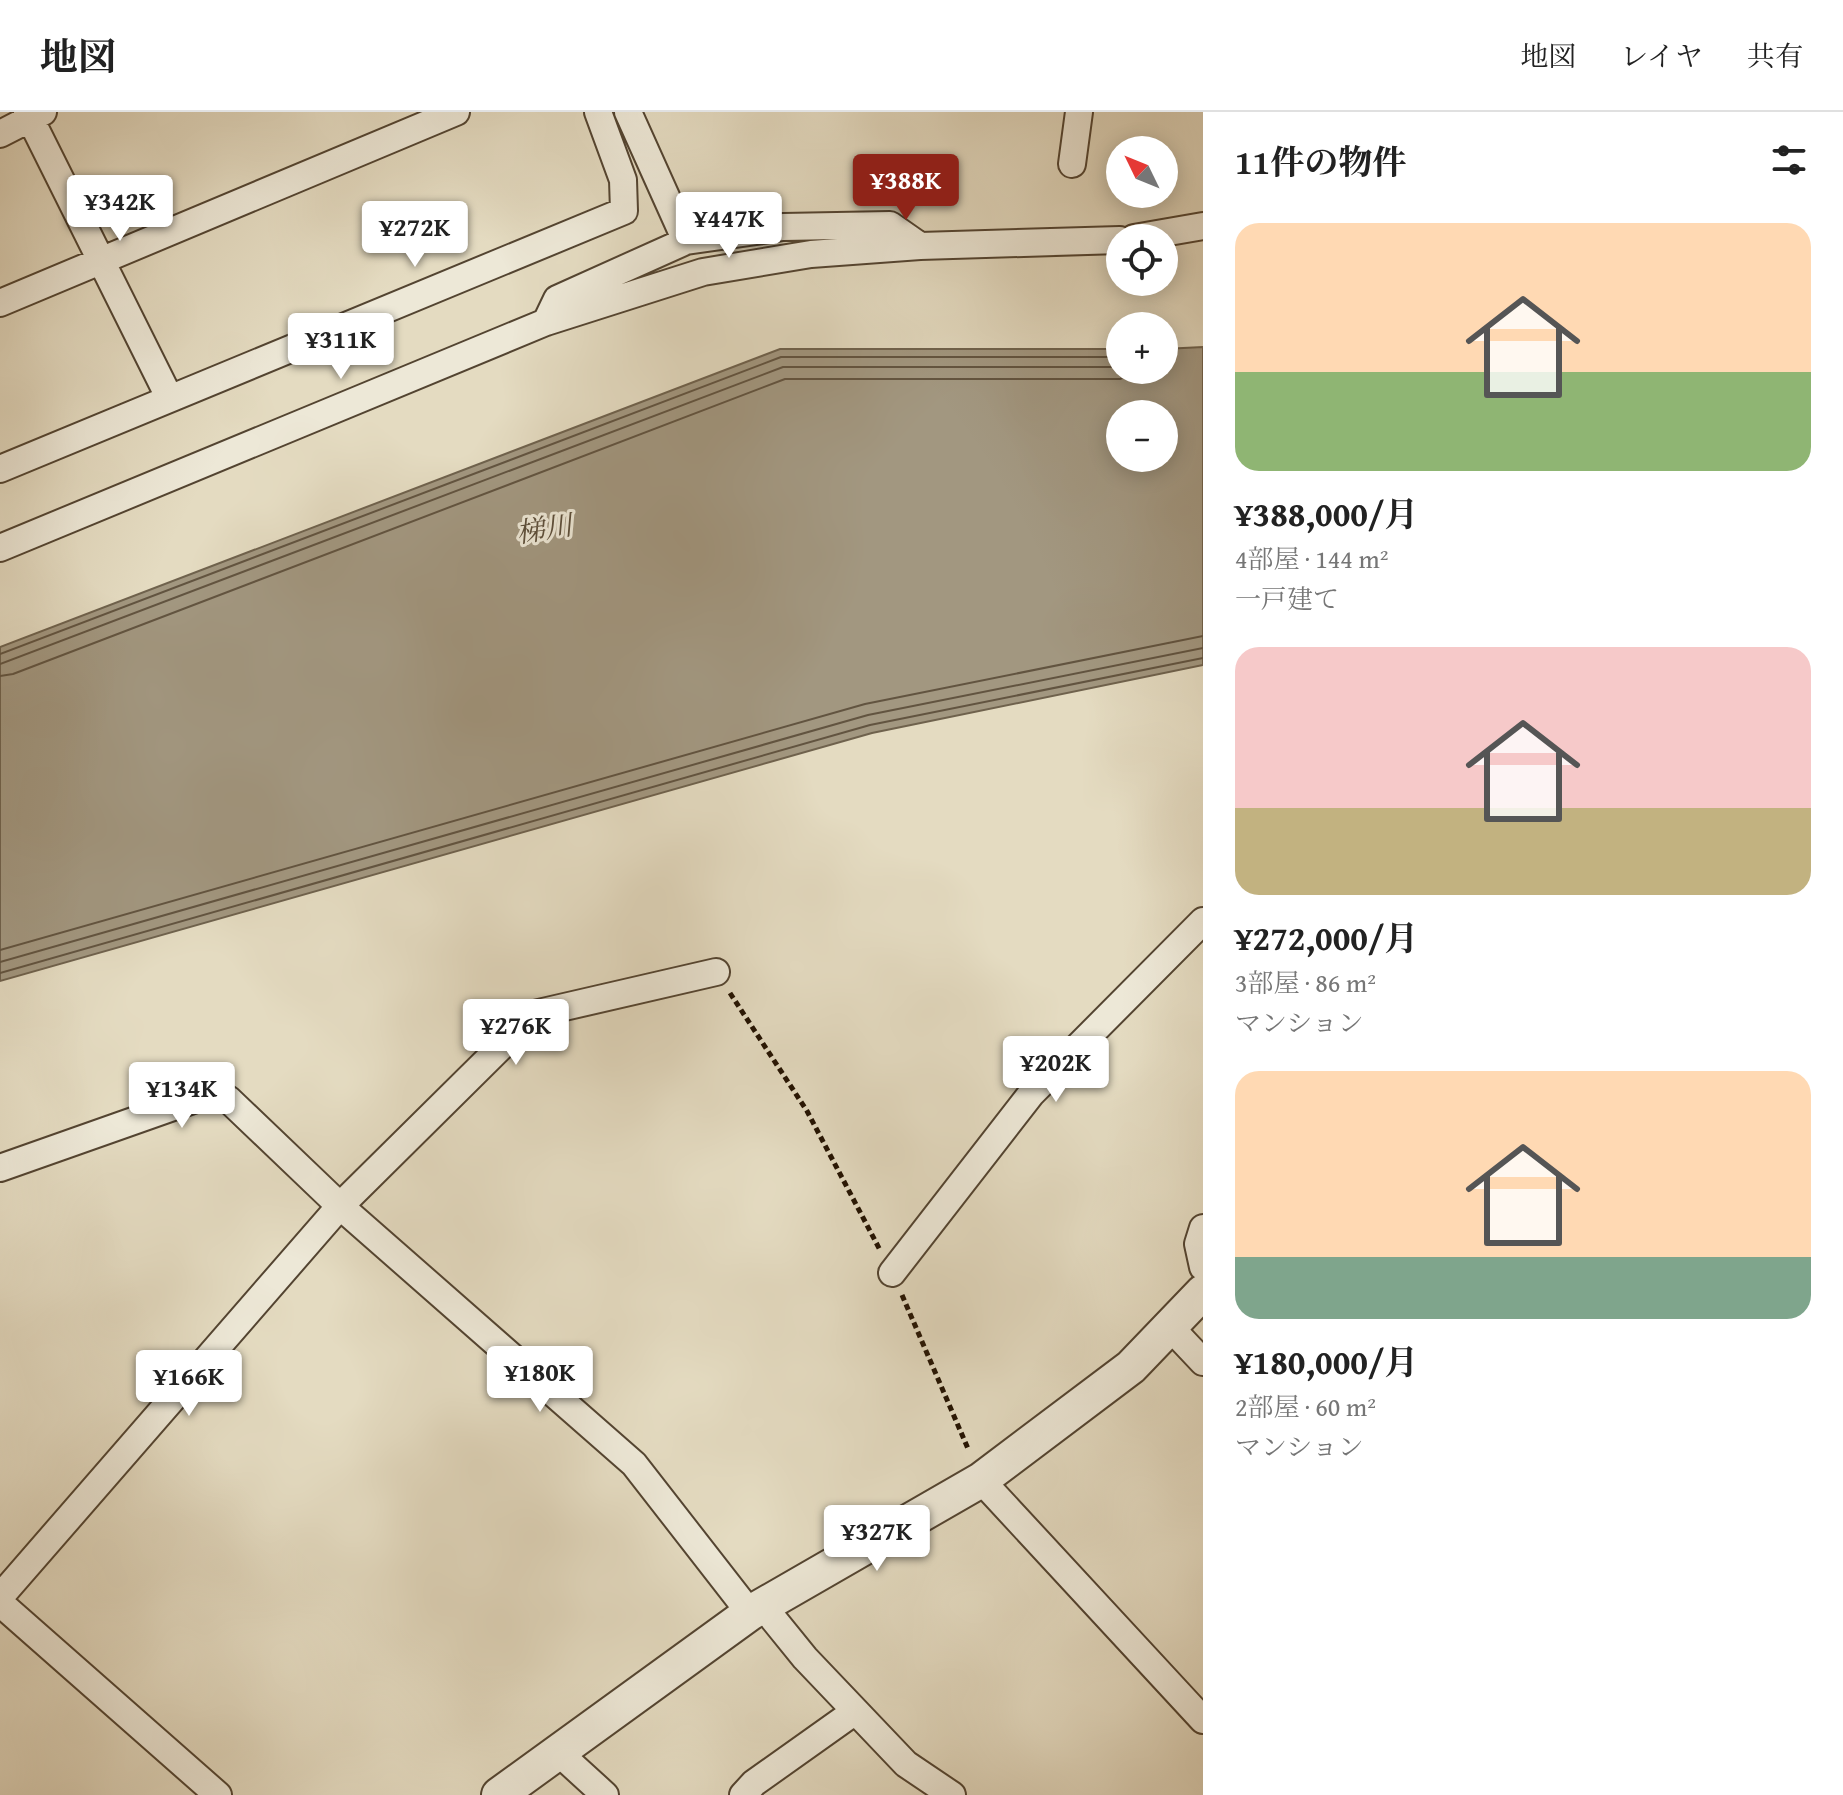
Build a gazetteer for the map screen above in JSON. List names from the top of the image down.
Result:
{
  "water": ["梯川"],
  "north": "top left",
  "page": {
    "header": "地図",
    "nav": ["地図", "レイヤ", "共有"],
    "heading": "11件の物件",
    "map_buttons": ["+", "−"],
    "price": [
      "¥388K",
      "¥342K",
      "¥447K",
      "¥272K",
      "¥311K",
      "¥276K",
      "¥202K",
      "¥134K",
      "¥180K",
      "¥166K",
      "¥327K"
    ],
    "list": [
      {
        "name": "¥388,000/月",
        "note": "4部屋 · 144 m² · 一戸建て"
      },
      {
        "name": "¥272,000/月",
        "note": "3部屋 · 86 m² · マンション"
      },
      {
        "name": "¥180,000/月",
        "note": "2部屋 · 60 m² · マンション"
      }
    ]
  }
}
